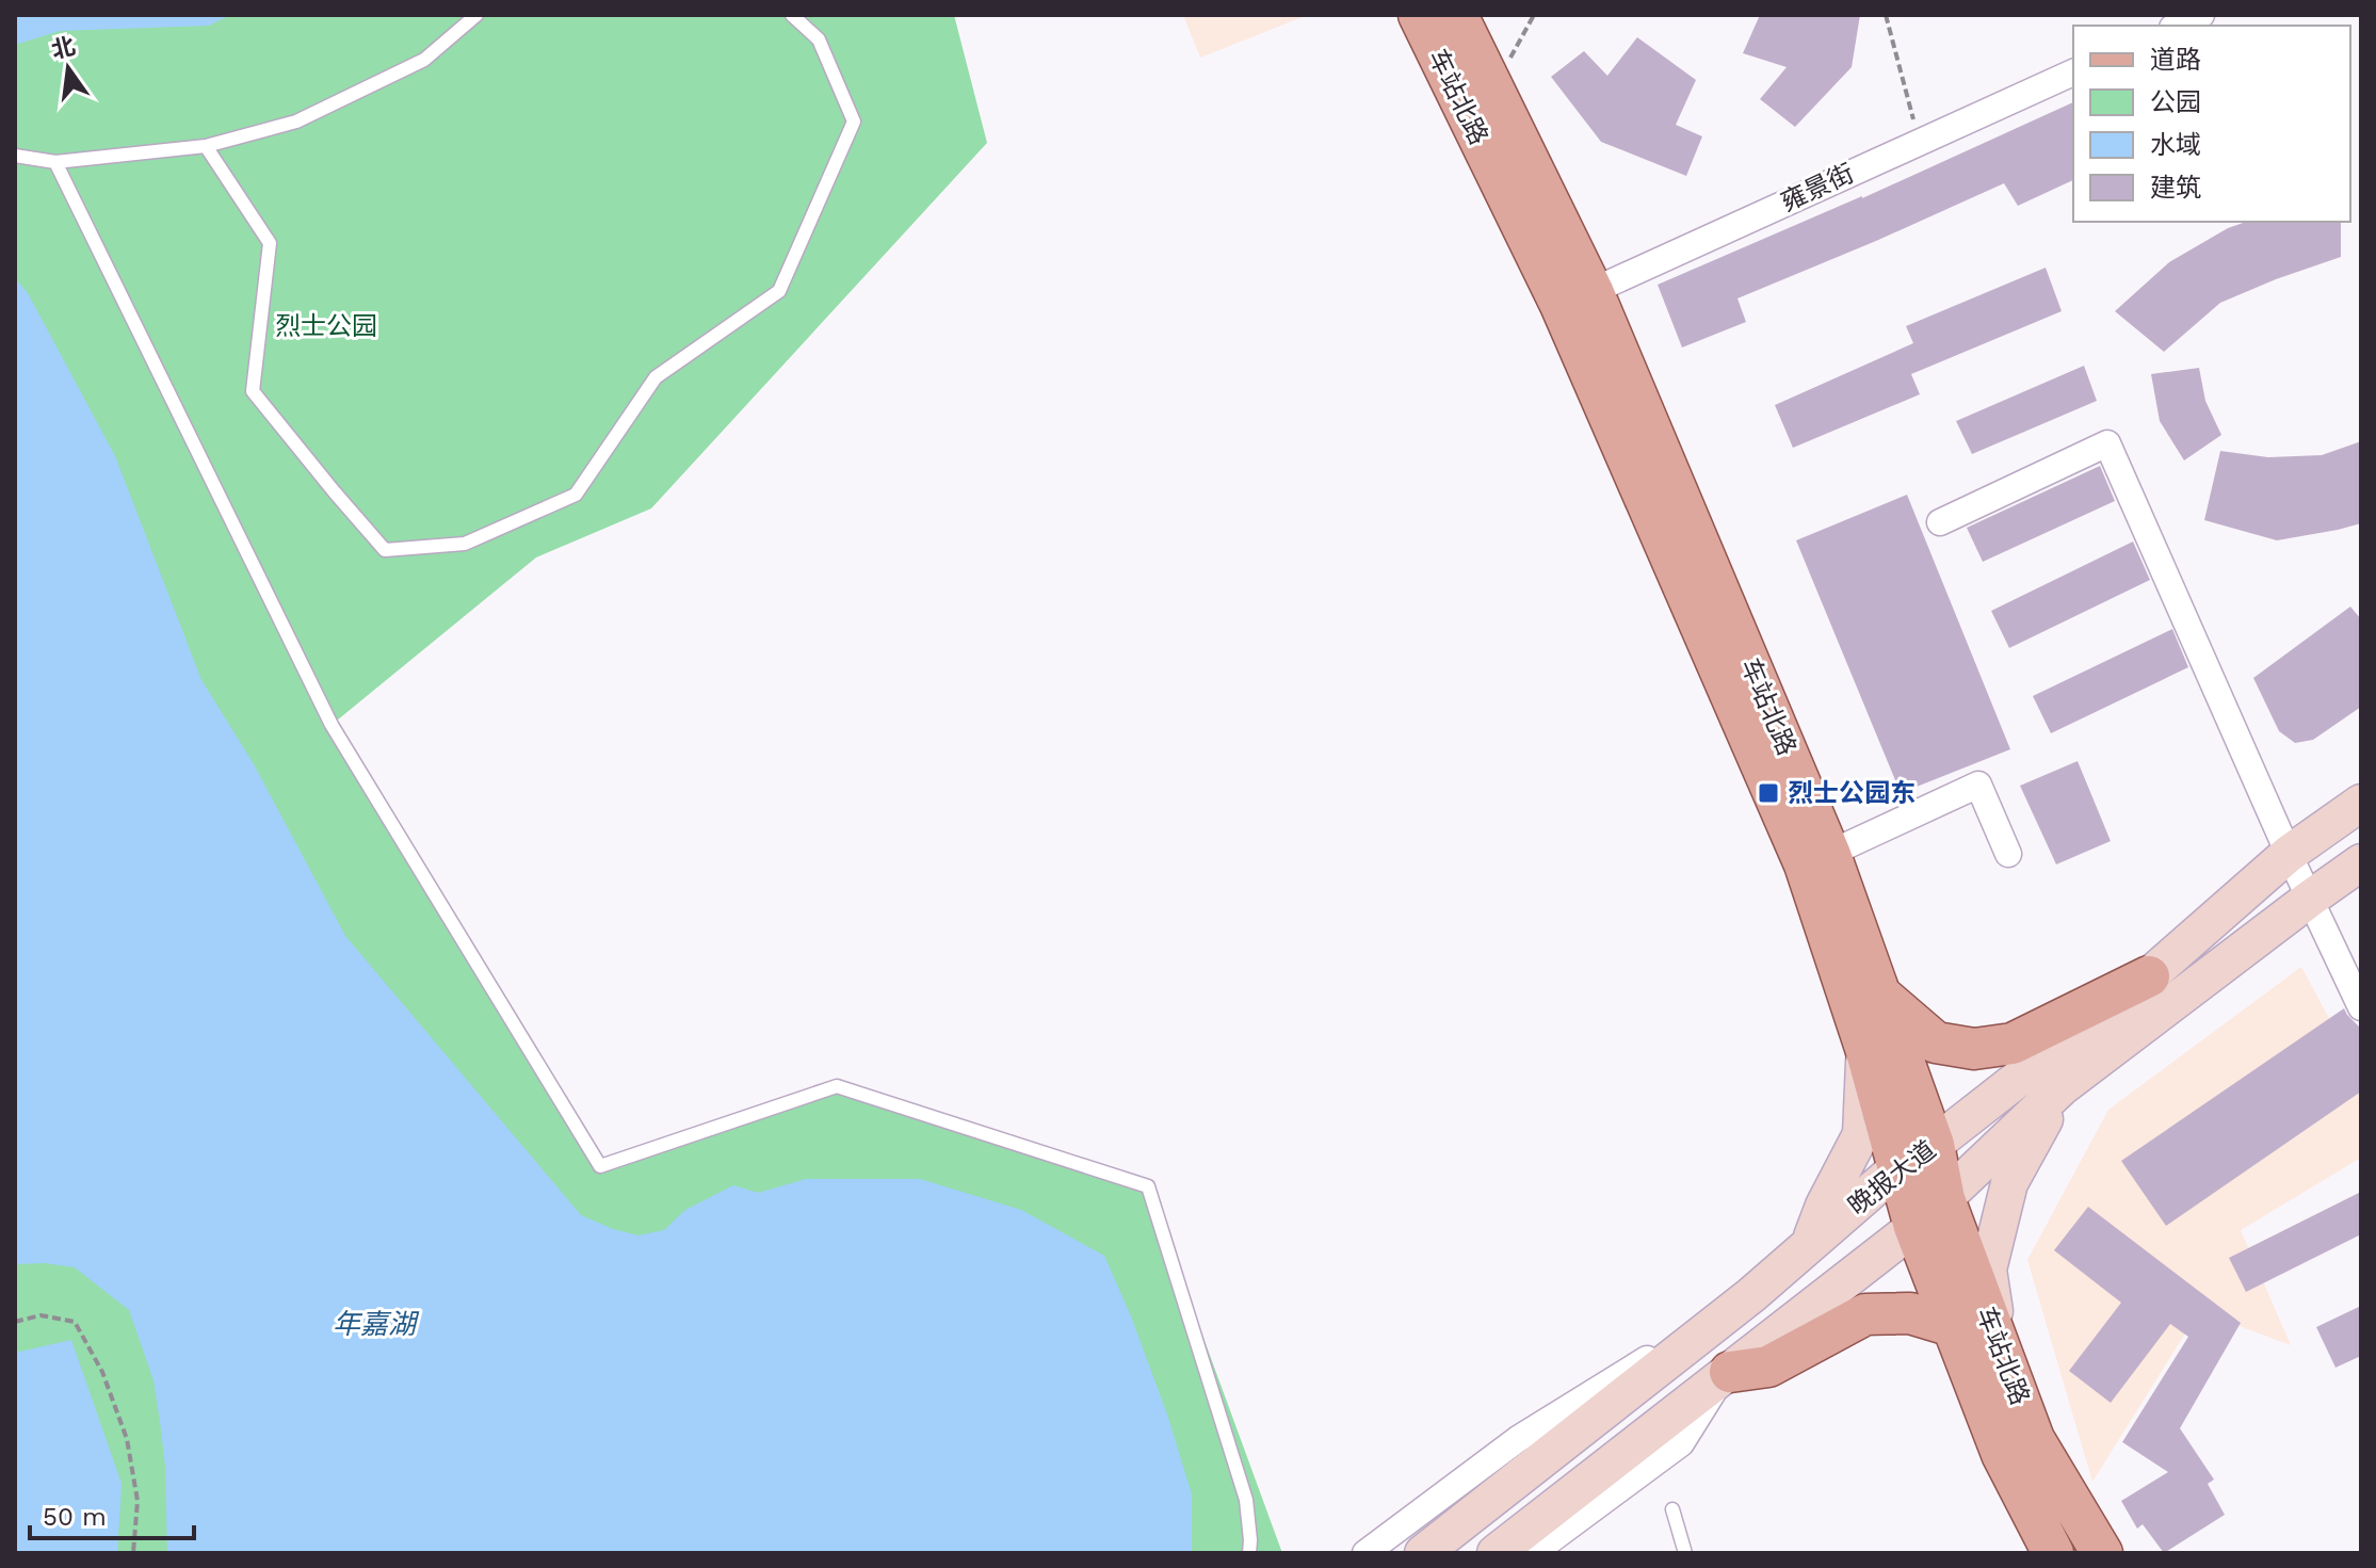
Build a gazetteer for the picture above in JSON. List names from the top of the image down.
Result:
{
  "streets": {
    "main road": ["车站北路", "晚报大道"],
    "street": ["雍景街"]
  },
  "crossings": [
    ["车站北路", "雍景街"],
    ["车站北路", "晚报大道"]
  ],
  "water": ["年嘉湖"],
  "parks": ["烈士公园"],
  "places": {
    "transit": ["烈士公园东"]
  },
  "legend": [
    "道路",
    "公园",
    "水域",
    "建筑"
  ],
  "scale_bar": "50 m",
  "north": "top"
}
